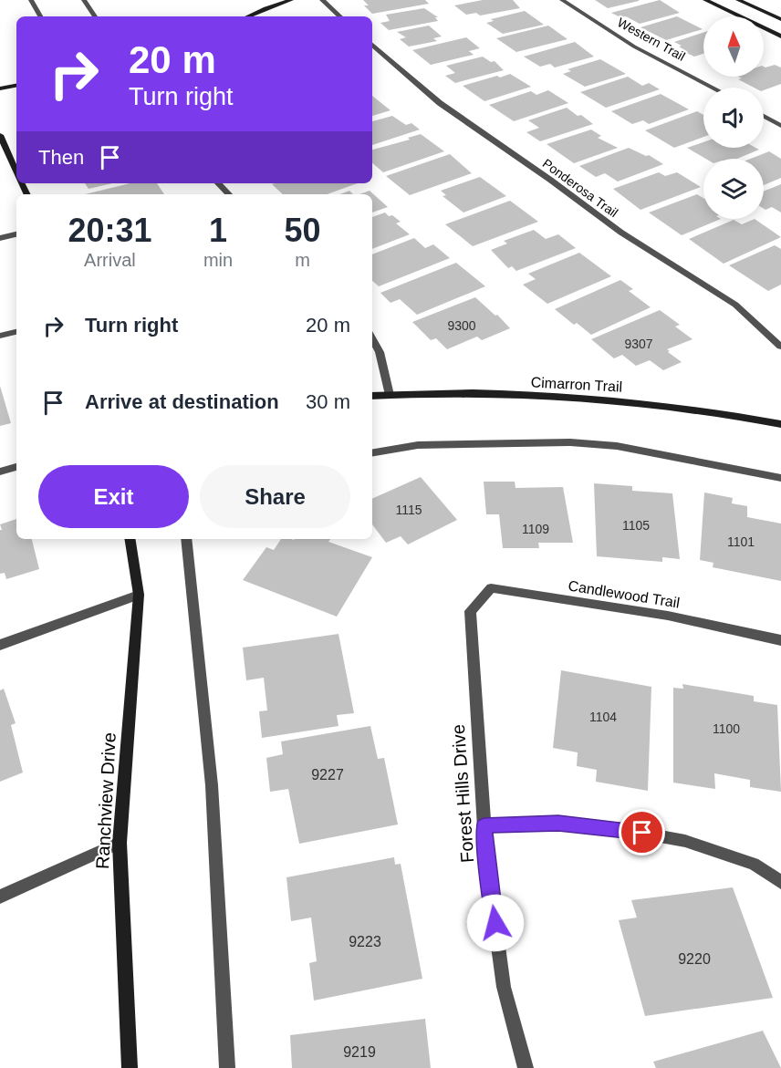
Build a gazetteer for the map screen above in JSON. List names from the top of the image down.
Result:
{
  "streets": {
    "street": [
      "Western Trail",
      "Ponderosa Trail",
      "Cimarron Trail",
      "Candlewood Trail",
      "Forest Hills Drive",
      "Ranchview Drive"
    ]
  },
  "crossings": [
    ["Candlewood Trail", "Forest Hills Drive"]
  ],
  "house_numbers": [
    "9300",
    "9307",
    "1115",
    "1105",
    "1109",
    "1101",
    "1104",
    "1100",
    "9227",
    "9223",
    "9220",
    "9219"
  ],
  "north": "top",
  "page": {
    "turn": ["20 m", "Turn right"],
    "then": "Then",
    "eta": [
      "20:31",
      "Arrival",
      "1",
      "min",
      "50",
      "m"
    ],
    "list": [
      {
        "name": "Turn right",
        "value": "20 m"
      },
      {
        "name": "Arrive at destination",
        "value": "30 m"
      }
    ],
    "buttons": ["Exit", "Share"]
  }
}
